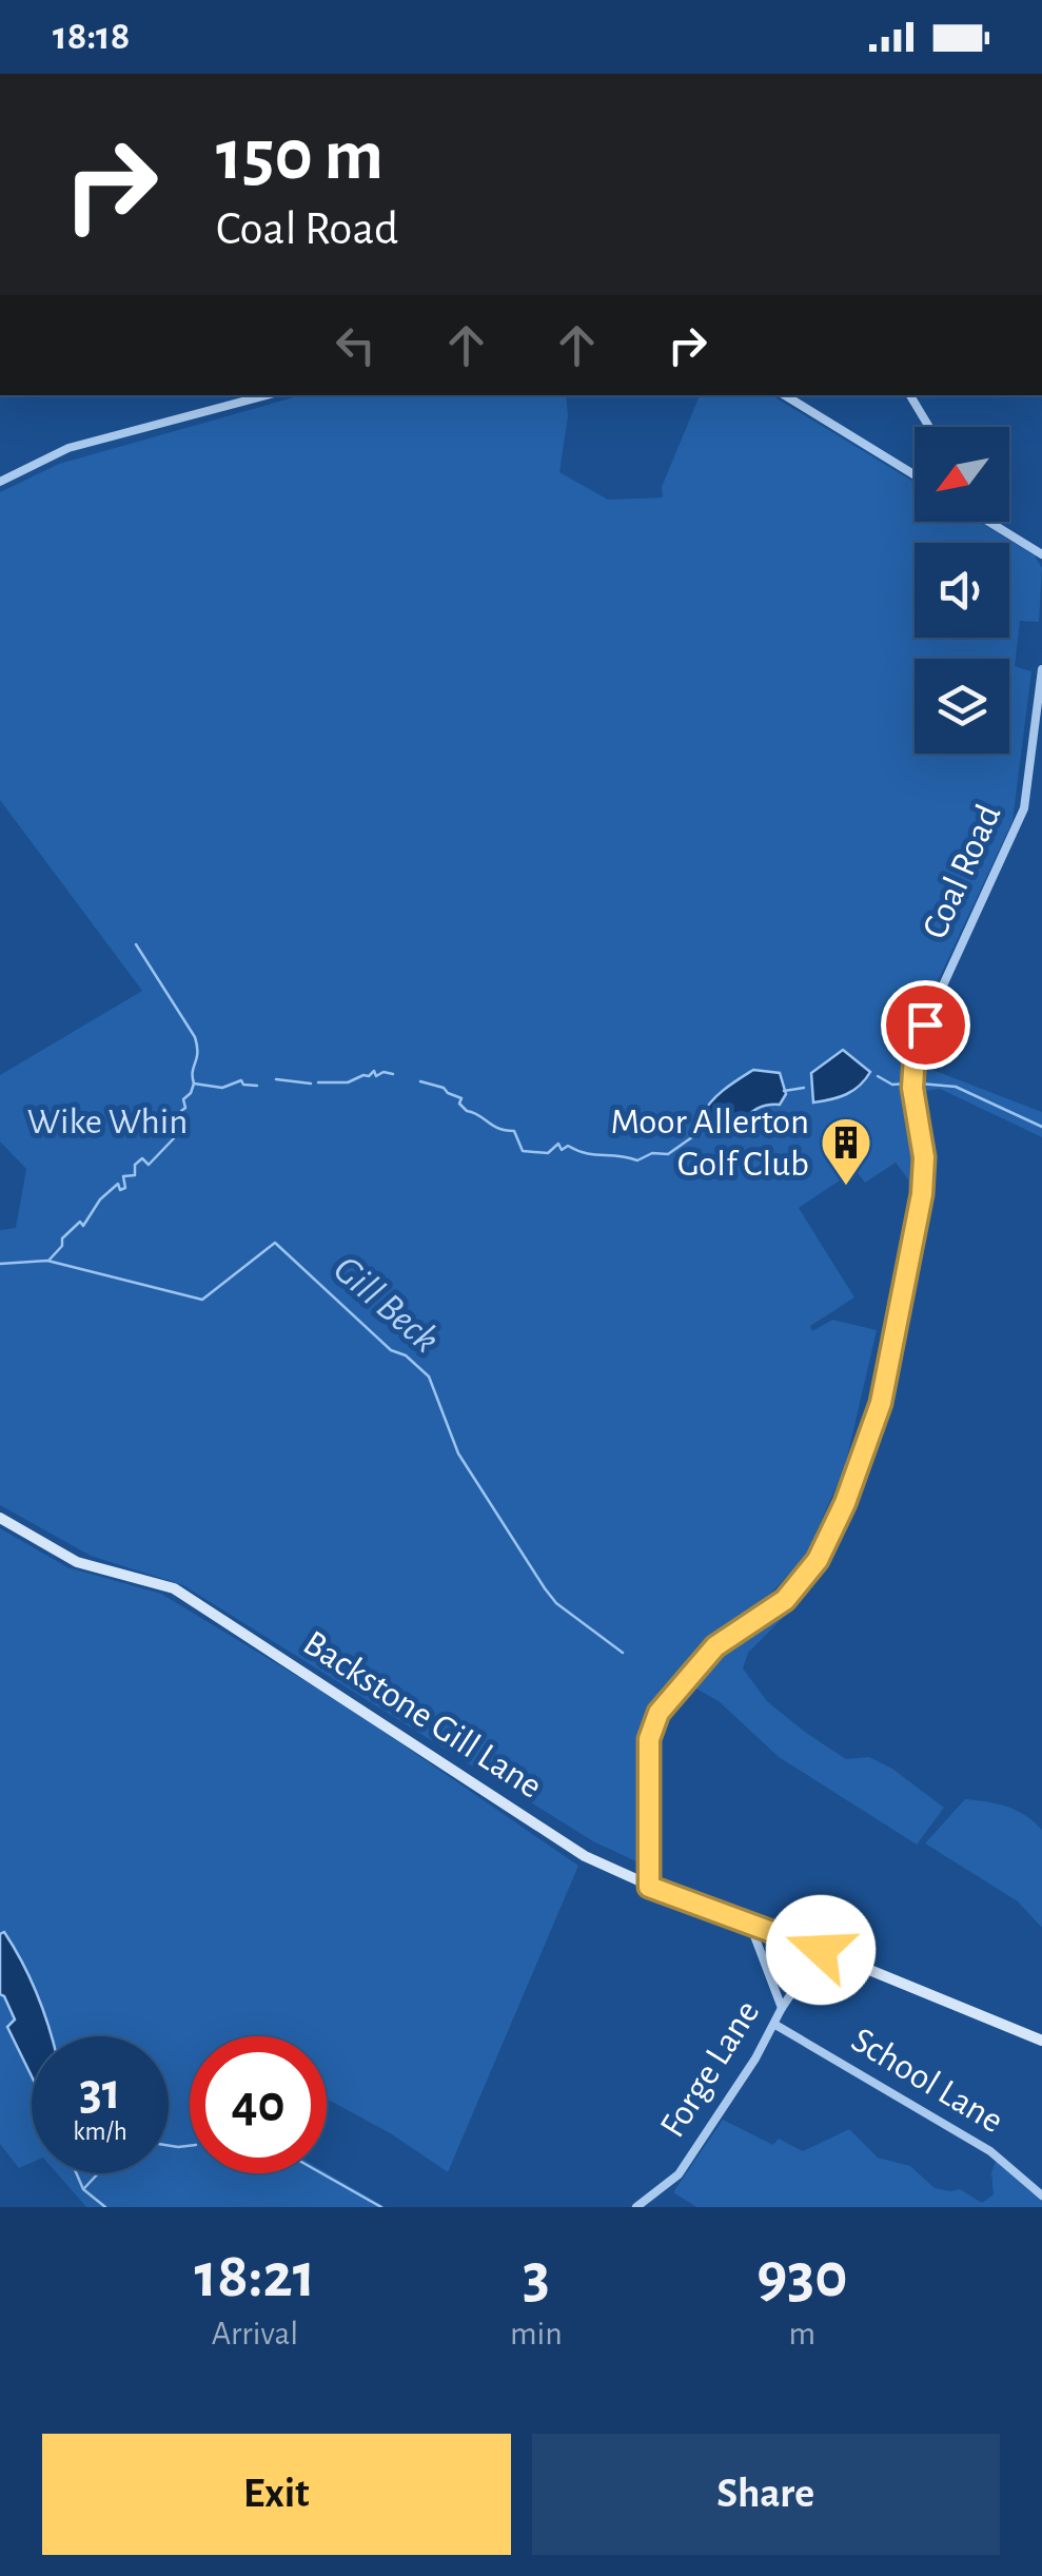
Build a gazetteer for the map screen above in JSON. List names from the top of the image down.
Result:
{
  "streets": {
    "street": [
      "Coal Road",
      "Backstone Gill Lane",
      "Forge Lane",
      "School Lane"
    ]
  },
  "crossings": [
    ["Coal Road", "Backstone Gill Lane"],
    ["Backstone Gill Lane", "Forge Lane"],
    ["Forge Lane", "School Lane"]
  ],
  "water": ["Gill Beck"],
  "parks": ["Wike Whin"],
  "places": {
    "building": ["Moor Allerton Golf Club"]
  },
  "north": "bottom left",
  "page": {
    "status": "18:18",
    "turn": ["150 m", "Coal Road"],
    "speed": "31 km/h",
    "limit": "40",
    "eta": [
      "18:21",
      "Arrival",
      "3",
      "min",
      "930",
      "m"
    ],
    "buttons": ["Exit", "Share"]
  }
}
